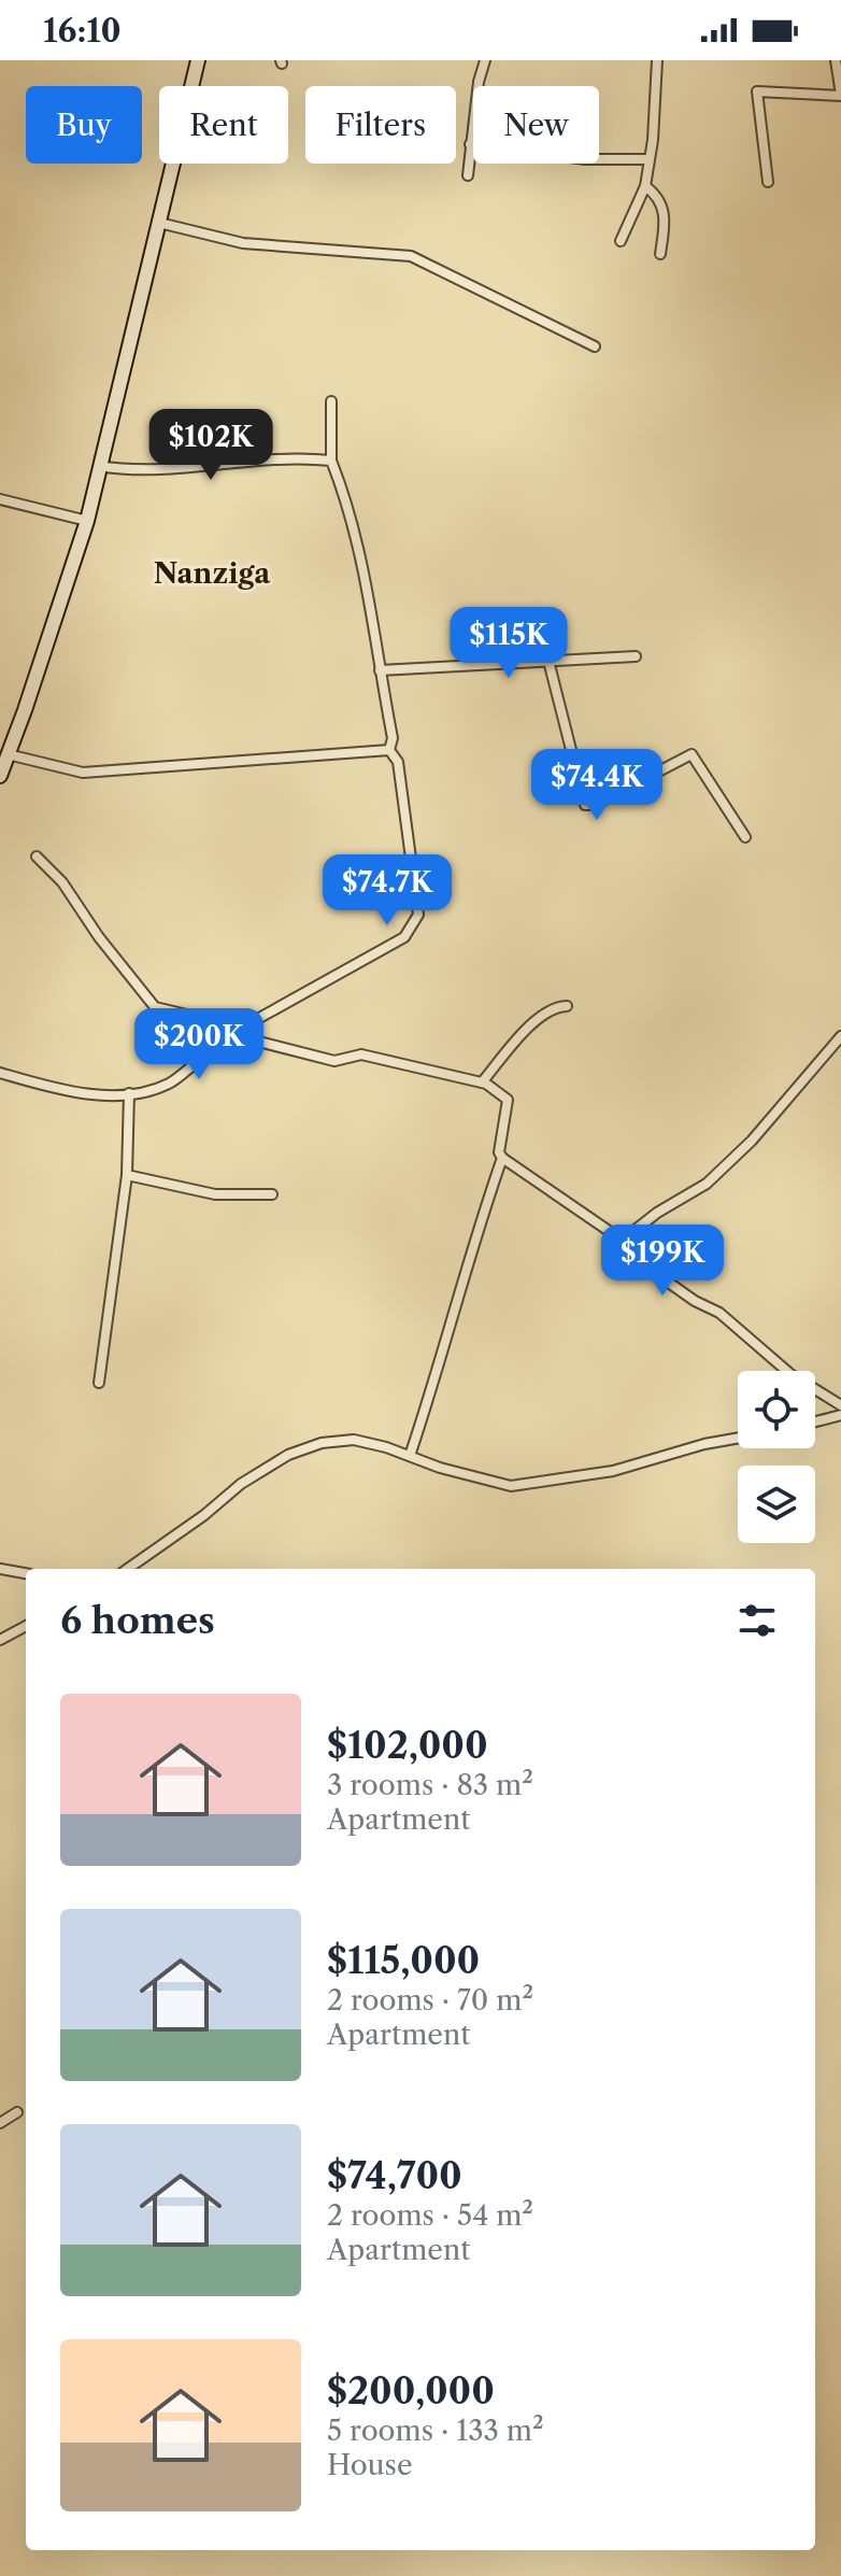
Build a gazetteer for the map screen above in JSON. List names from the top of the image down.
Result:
{
  "districts": ["Nanziga"],
  "page": {
    "status": "16:10",
    "chip": [
      "Buy",
      "Rent",
      "Filters",
      "New"
    ],
    "price": [
      "$102K",
      "$115K",
      "$74.4K",
      "$74.7K",
      "$200K",
      "$199K"
    ],
    "heading": "6 homes",
    "list": [
      {
        "name": "$102,000",
        "note": "3 rooms · 83 m² · Apartment"
      },
      {
        "name": "$115,000",
        "note": "2 rooms · 70 m² · Apartment"
      },
      {
        "name": "$74,700",
        "note": "2 rooms · 54 m² · Apartment"
      },
      {
        "name": "$200,000",
        "note": "5 rooms · 133 m² · House"
      }
    ]
  }
}
